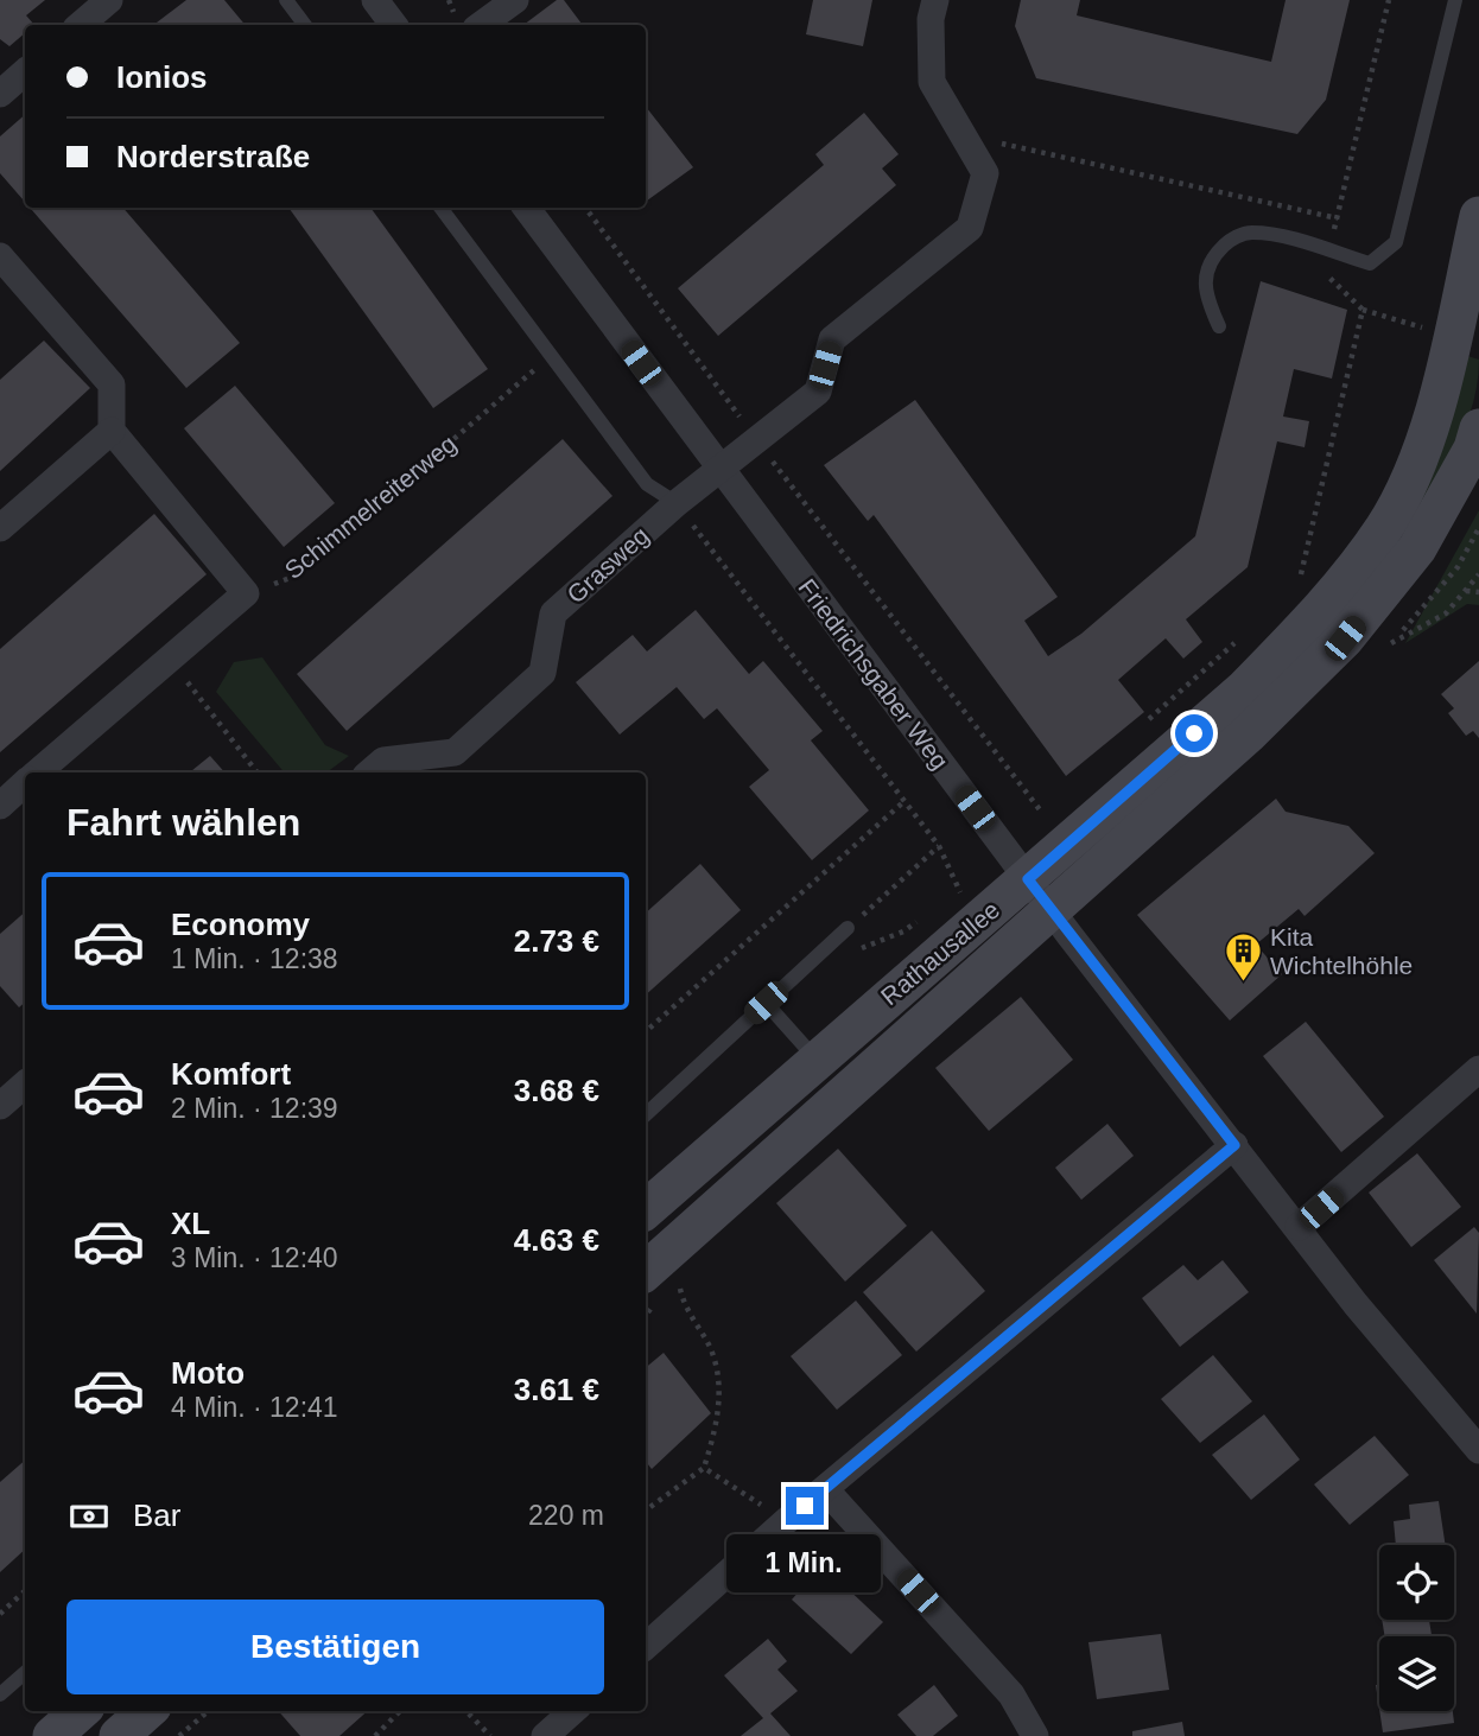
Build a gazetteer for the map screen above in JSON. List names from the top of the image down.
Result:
{
  "streets": {
    "main road": ["Rathausallee"],
    "street": ["Grasweg", "Friedrichsgaber Weg"],
    "path": ["Schimmelreiterweg"]
  },
  "crossings": [
    ["Grasweg", "Friedrichsgaber Weg"],
    ["Friedrichsgaber Weg", "Rathausallee"]
  ],
  "places": {
    "building": ["Kita Wichtelhöhle"]
  },
  "page": {
    "banner": ["Ionios", "Norderstraße"],
    "heading": "Fahrt wählen",
    "list": [
      {
        "name": "Economy",
        "note": "1 Min. · 12:38",
        "value": "2.73 €"
      },
      {
        "name": "Komfort",
        "note": "2 Min. · 12:39",
        "value": "3.68 €"
      },
      {
        "name": "XL",
        "note": "3 Min. · 12:40",
        "value": "4.63 €"
      },
      {
        "name": "Moto",
        "note": "4 Min. · 12:41",
        "value": "3.61 €"
      }
    ],
    "pay": ["Bar", "220 m"],
    "bubble": "1 Min.",
    "buttons": "Bestätigen"
  }
}
